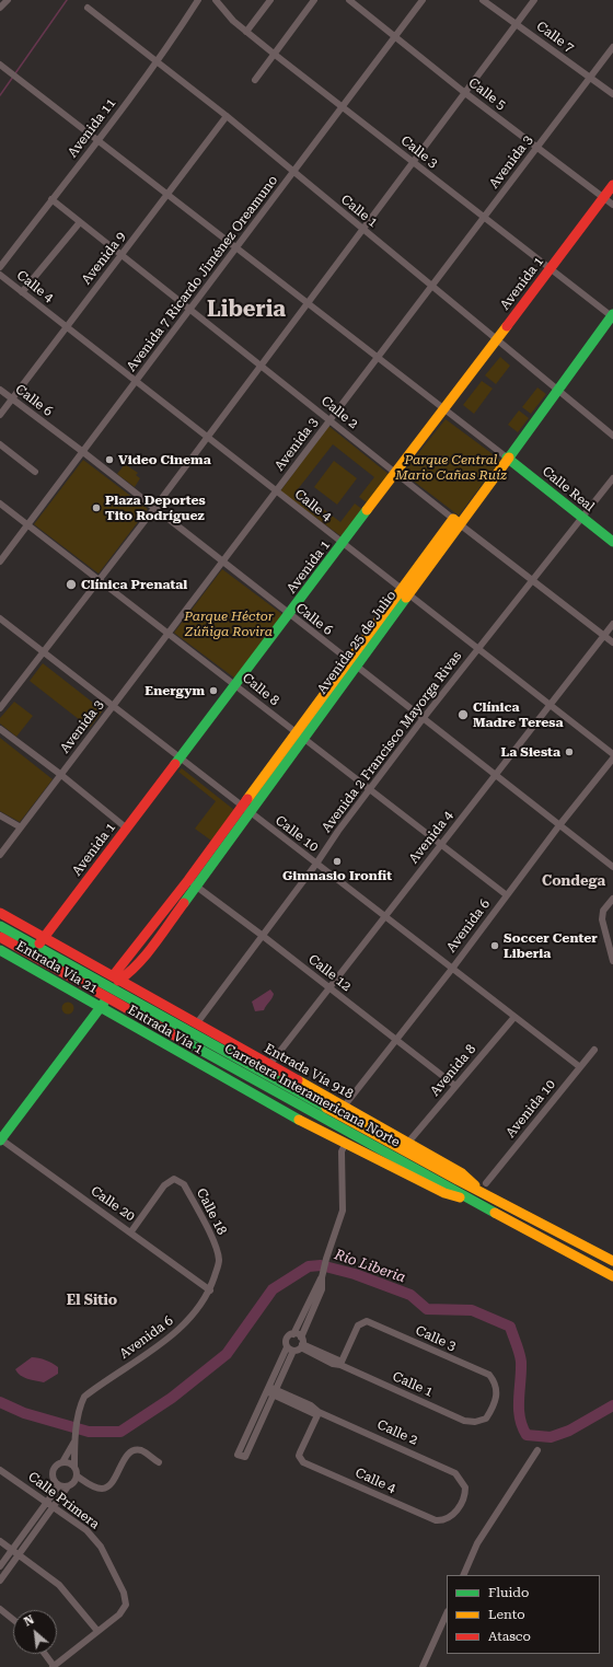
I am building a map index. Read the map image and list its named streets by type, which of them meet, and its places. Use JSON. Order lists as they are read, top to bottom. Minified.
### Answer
{"streets":{"main road":["Avenida 1","Calle Real","Avenida 25 de Julio","Entrada Vía 21","Entrada Vía 1","Entrada Vía 918","Carretera Interamericana Norte"],"street":["Calle 7","Calle 5","Avenida 11","Calle 3","Avenida 3","Calle 1","Avenida 9","Avenida 7 Ricardo Jiménez Oreamuno","Calle 4","Calle 6","Calle 2","Calle 8","Avenida 2 Francisco Mayorga Rivas","Calle 10","Avenida 4","Avenida 6","Calle 12","Avenida 8","Avenida 10","Calle 20","Calle 18","Calle Primera"]},"crossings":[["Calle 7","Avenida 3"],["Calle 5","Avenida 3"],["Calle 5","Avenida 7 Ricardo Jiménez Oreamuno"],["Calle 5","Avenida 1"],["Avenida 11","Calle 1"],["Avenida 11","Calle 2"],["Calle 3","Avenida 3"],["Calle 3","Calle 1"],["Calle 3","Avenida 7 Ricardo Jiménez Oreamuno"],["Calle 3","Avenida 1"],["Calle 3","Avenida 25 de Julio"],["Avenida 3","Calle 1"],["Avenida 3","Calle 4"],["Avenida 3","Calle 6"],["Avenida 3","Calle 2"],["Avenida 3","Calle 8"],["Avenida 3","Calle 10"],["Calle 1","Avenida 9"],["Calle 1","Avenida 7 Ricardo Jiménez Oreamuno"],["Calle 1","Avenida 1"],["Calle 1","Avenida 25 de Julio"],["Avenida 9","Calle 4"],["Avenida 9","Calle 6"],["Avenida 9","Calle 2"],["Avenida 7 Ricardo Jiménez Oreamuno","Calle 4"],["Avenida 7 Ricardo Jiménez Oreamuno","Calle 6"],["Avenida 7 Ricardo Jiménez Oreamuno","Calle 2"],["Avenida 7 Ricardo Jiménez Oreamuno","Calle 8"],["Avenida 1","Calle 4"],["Avenida 1","Calle 6"],["Avenida 1","Calle 2"],["Avenida 1","Calle 8"],["Avenida 1","Calle 10"],["Avenida 1","Entrada Vía 21"],["Calle 4","Calle 2"],["Calle 4","Avenida 25 de Julio"],["Calle 4","Avenida 2 Francisco Mayorga Rivas"],["Calle 4","Avenida 4"],["Calle 6","Avenida 25 de Julio"],["Calle 6","Avenida 2 Francisco Mayorga Rivas"],["Calle 6","Avenida 4"],["Calle 6","Avenida 6"],["Calle 2","Avenida 25 de Julio"],["Calle 2","Avenida 2 Francisco Mayorga Rivas"],["Calle 2","Avenida 4"],["Calle Real","Avenida 25 de Julio"],["Calle Real","Avenida 2 Francisco Mayorga Rivas"],["Avenida 25 de Julio","Calle 8"],["Avenida 25 de Julio","Calle 10"],["Avenida 25 de Julio","Entrada Vía 21"],["Avenida 25 de Julio","Calle 12"],["Avenida 25 de Julio","Entrada Vía 1"],["Avenida 25 de Julio","Entrada Vía 918"],["Avenida 25 de Julio","Calle 20"],["Calle 8","Avenida 2 Francisco Mayorga Rivas"],["Calle 8","Avenida 4"],["Calle 8","Avenida 6"],["Avenida 2 Francisco Mayorga Rivas","Calle 10"],["Avenida 2 Francisco Mayorga Rivas","Calle 12"],["Avenida 2 Francisco Mayorga Rivas","Entrada Vía 918"],["Calle 10","Avenida 4"],["Calle 10","Avenida 6"],["Calle 10","Avenida 8"],["Calle 10","Avenida 10"],["Avenida 4","Calle 12"],["Avenida 4","Entrada Vía 918"],["Avenida 6","Calle 12"],["Avenida 6","Entrada Vía 918"],["Avenida 6","Calle 20"],["Avenida 6","Calle 18"],["Entrada Vía 21","Entrada Vía 1"],["Calle 12","Avenida 8"],["Entrada Vía 1","Carretera Interamericana Norte"],["Entrada Vía 918","Carretera Interamericana Norte"],["Entrada Vía 918","Avenida 10"],["Carretera Interamericana Norte","Avenida 10"],["Calle 20","Calle 18"]],"districts":["Liberia","Condega","El Sitio"],"water":["Río Liberia"],"parks":["Parque Central Mario Cañas Ruíz","Parque Héctor Zúñiga Rovira"],"places":["Video Cinema","Plaza Deportes Tito Rodríguez","Clínica Prenatal","Energym","Clínica Madre Teresa","La Siesta","Gimnasio Ironfit","Soccer Center Liberia"],"legend":["Fluido","Lento","Atasco"],"north":"top left"}
